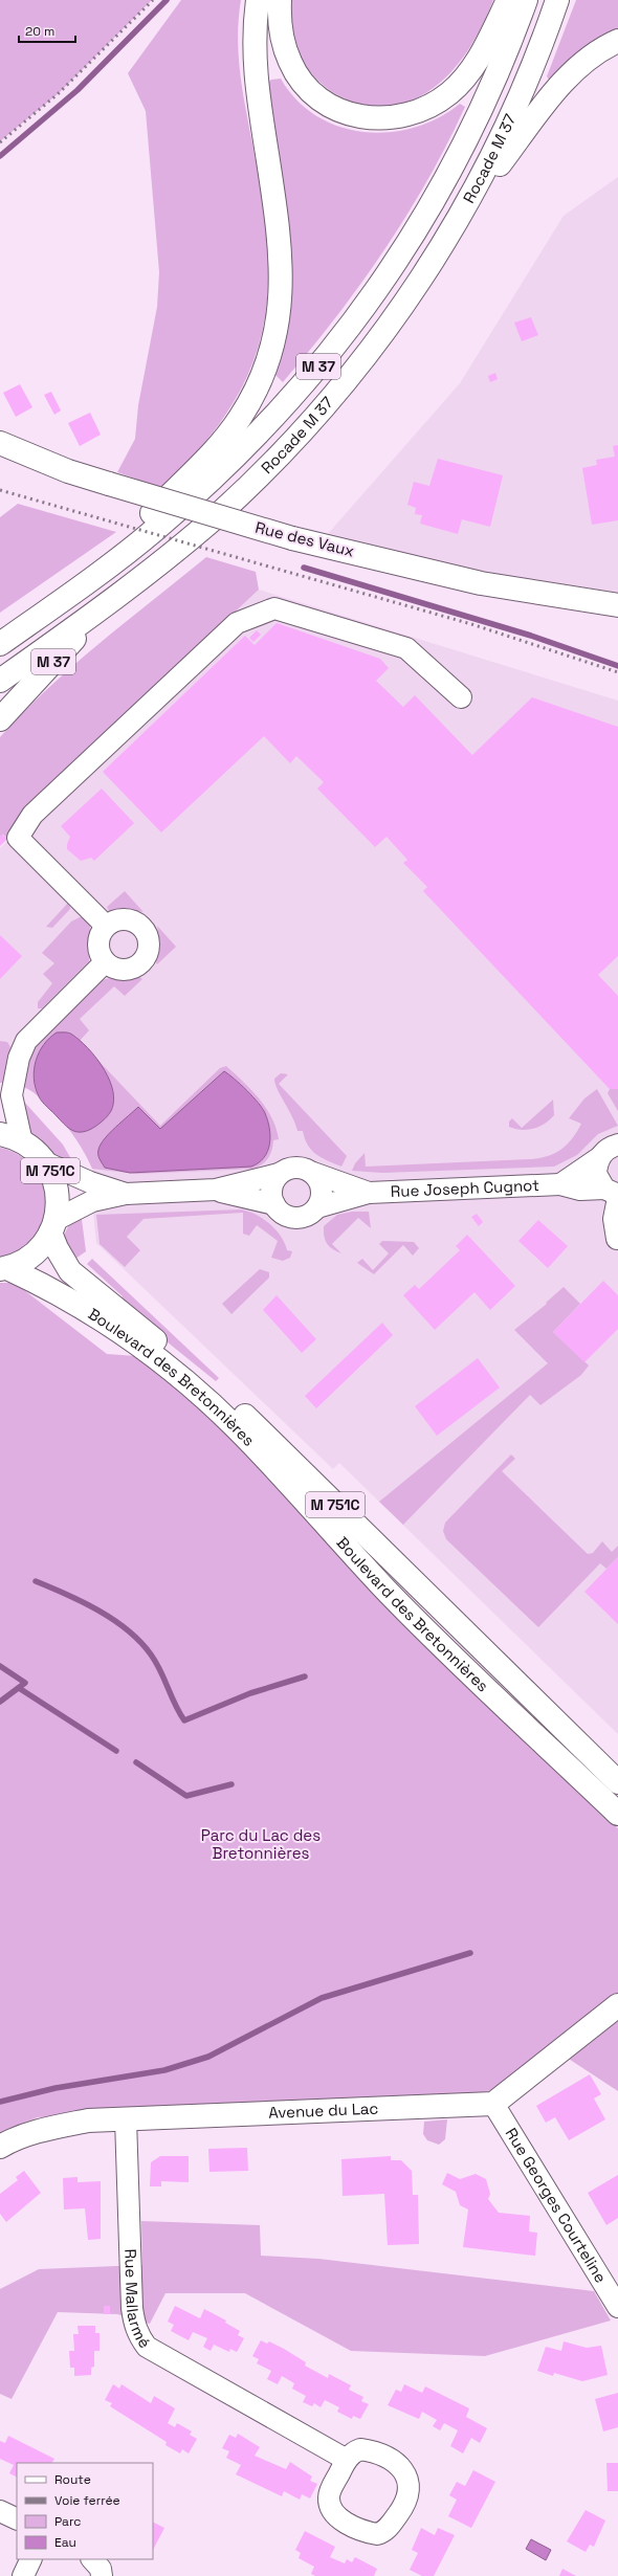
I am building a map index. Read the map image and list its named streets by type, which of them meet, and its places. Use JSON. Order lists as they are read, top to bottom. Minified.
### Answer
{"streets":{"main road":["Rocade M 37","M 37","Rue des Vaux","M 751C","Boulevard des Bretonnières","Avenue du Lac"],"street":["Rue Joseph Cugnot","Rue Georges Courteline","Rue Mallarmé"]},"crossings":[["Rocade M 37","M 37"],["M 751C","Boulevard des Bretonnières"],["Avenue du Lac","Rue Georges Courteline"],["Avenue du Lac","Rue Mallarmé"]],"parks":["Parc du Lac des Bretonnières"],"legend":["Route","Voie ferrée","Parc","Eau"],"scale_bar":"20 m"}
